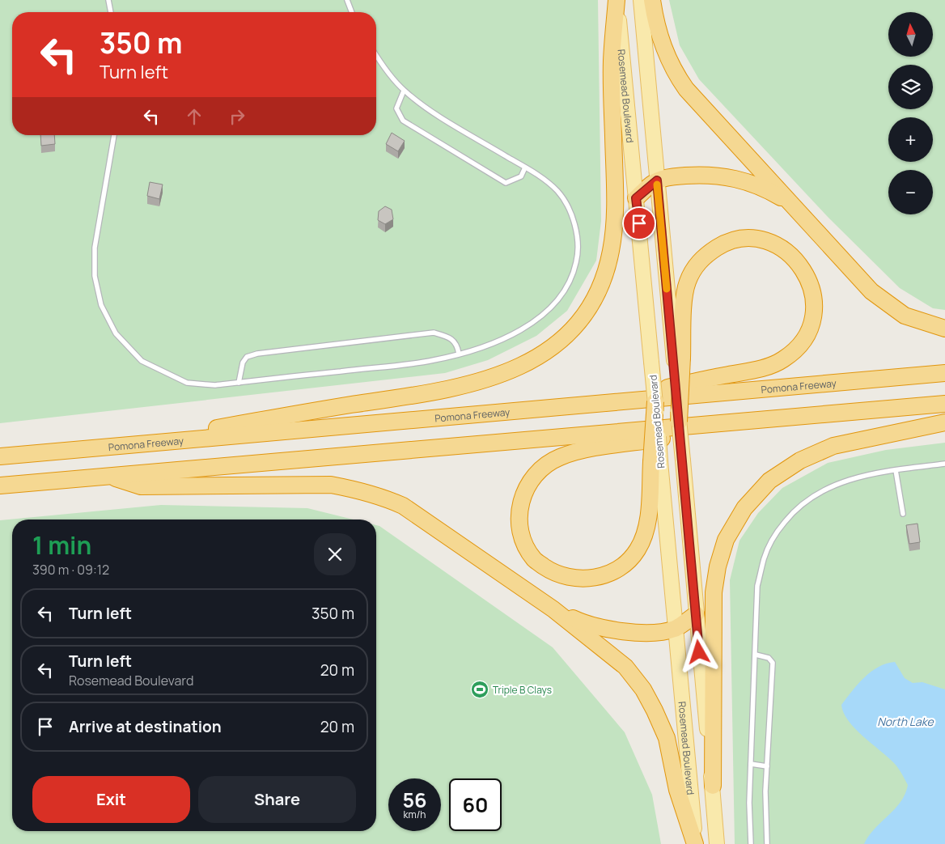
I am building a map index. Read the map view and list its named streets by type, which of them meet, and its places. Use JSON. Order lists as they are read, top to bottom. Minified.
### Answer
{"streets":{"highway":["Pomona Freeway"],"main road":["Rosemead Boulevard"]},"water":["North Lake"],"places":{"sports":["Triple B Clays"]},"north":"top","page":{"map_buttons":["+","−"],"turn":["350 m","Turn left"],"heading":["1 min","390 m · 09:12"],"list":[{"name":"Turn left","value":"350 m"},{"name":"Turn left","note":"Rosemead Boulevard","value":"20 m"},{"name":"Arrive at destination","value":"20 m"}],"buttons":["Exit","Share"],"speed":"56 km/h","limit":"60"}}
